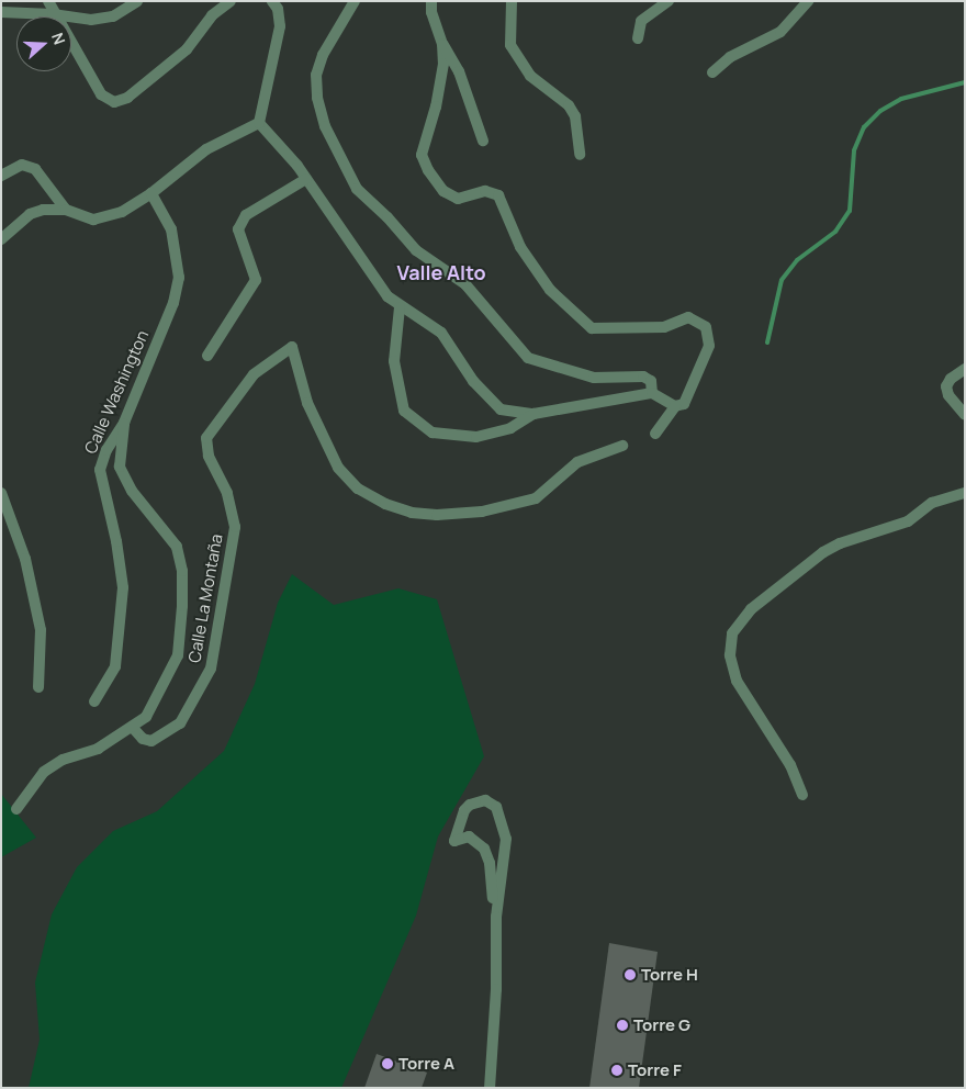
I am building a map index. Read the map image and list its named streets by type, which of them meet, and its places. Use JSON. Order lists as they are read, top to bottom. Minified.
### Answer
{"streets":{"street":["Calle Washington","Calle La Montaña"]},"crossings":[["Calle Washington","Calle La Montaña"]],"districts":["Valle Alto"],"places":["Torre H","Torre G","Torre A","Torre F"],"north":"right"}
